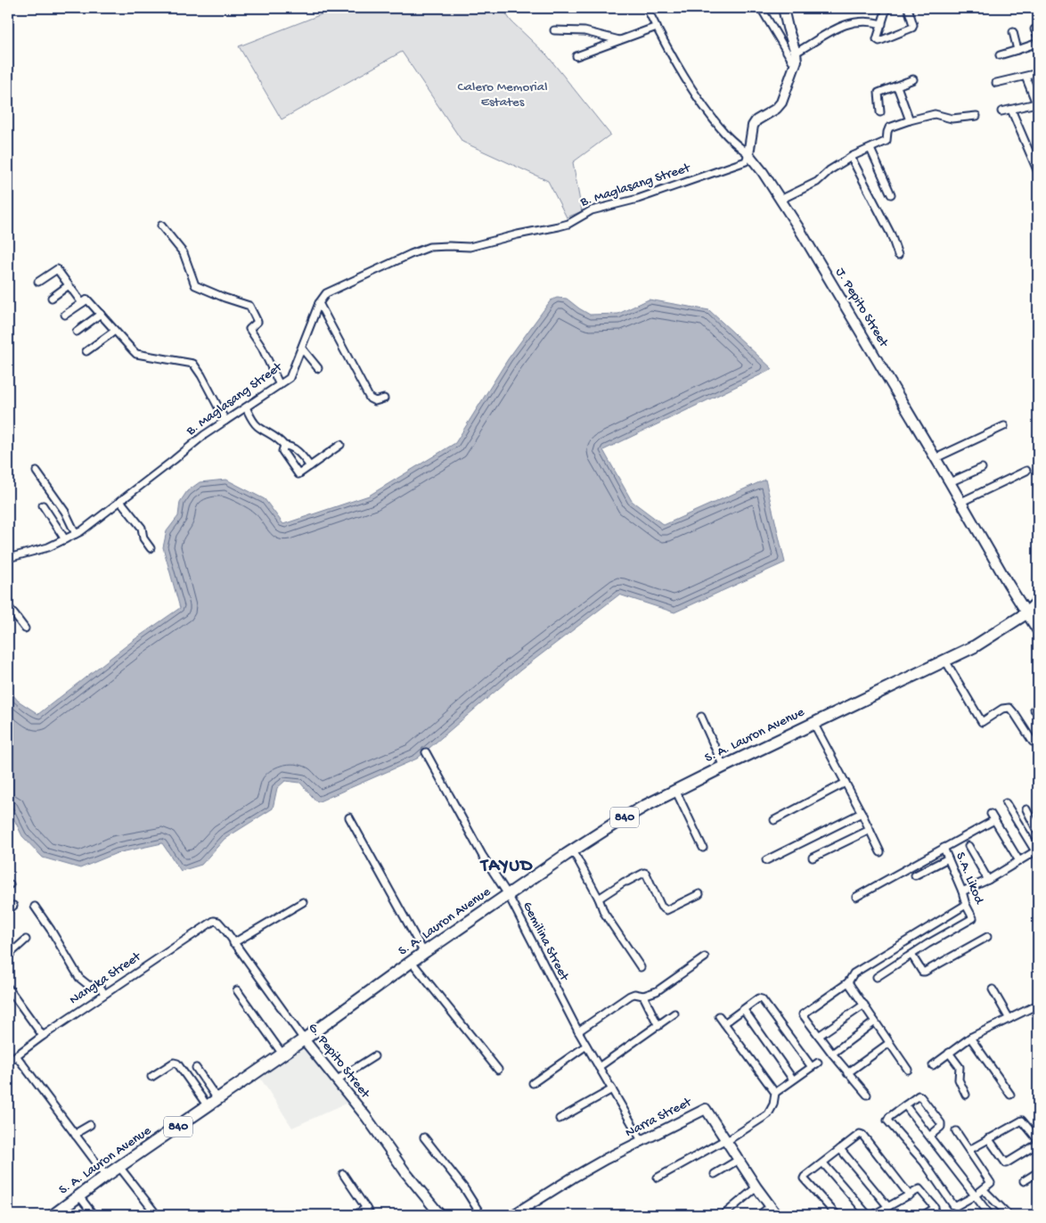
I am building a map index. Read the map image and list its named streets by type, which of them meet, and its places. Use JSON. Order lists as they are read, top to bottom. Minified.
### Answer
{"streets":{"highway":["S. A. Lauron Avenue","840"],"street":["B. Maglasang Street","J. Pepito Street","S.A. Likod","Gemilina Street","Nangka Street","G. Pepito Street","Narra Street"]},"crossings":[["B. Maglasang Street","J. Pepito Street"],["J. Pepito Street","S. A. Lauron Avenue"],["S. A. Lauron Avenue","Gemilina Street"],["S. A. Lauron Avenue","G. Pepito Street"],["Gemilina Street","Narra Street"],["Nangka Street","G. Pepito Street"]],"districts":["TAYUD"],"parks":["Calero Memorial Estates"]}
